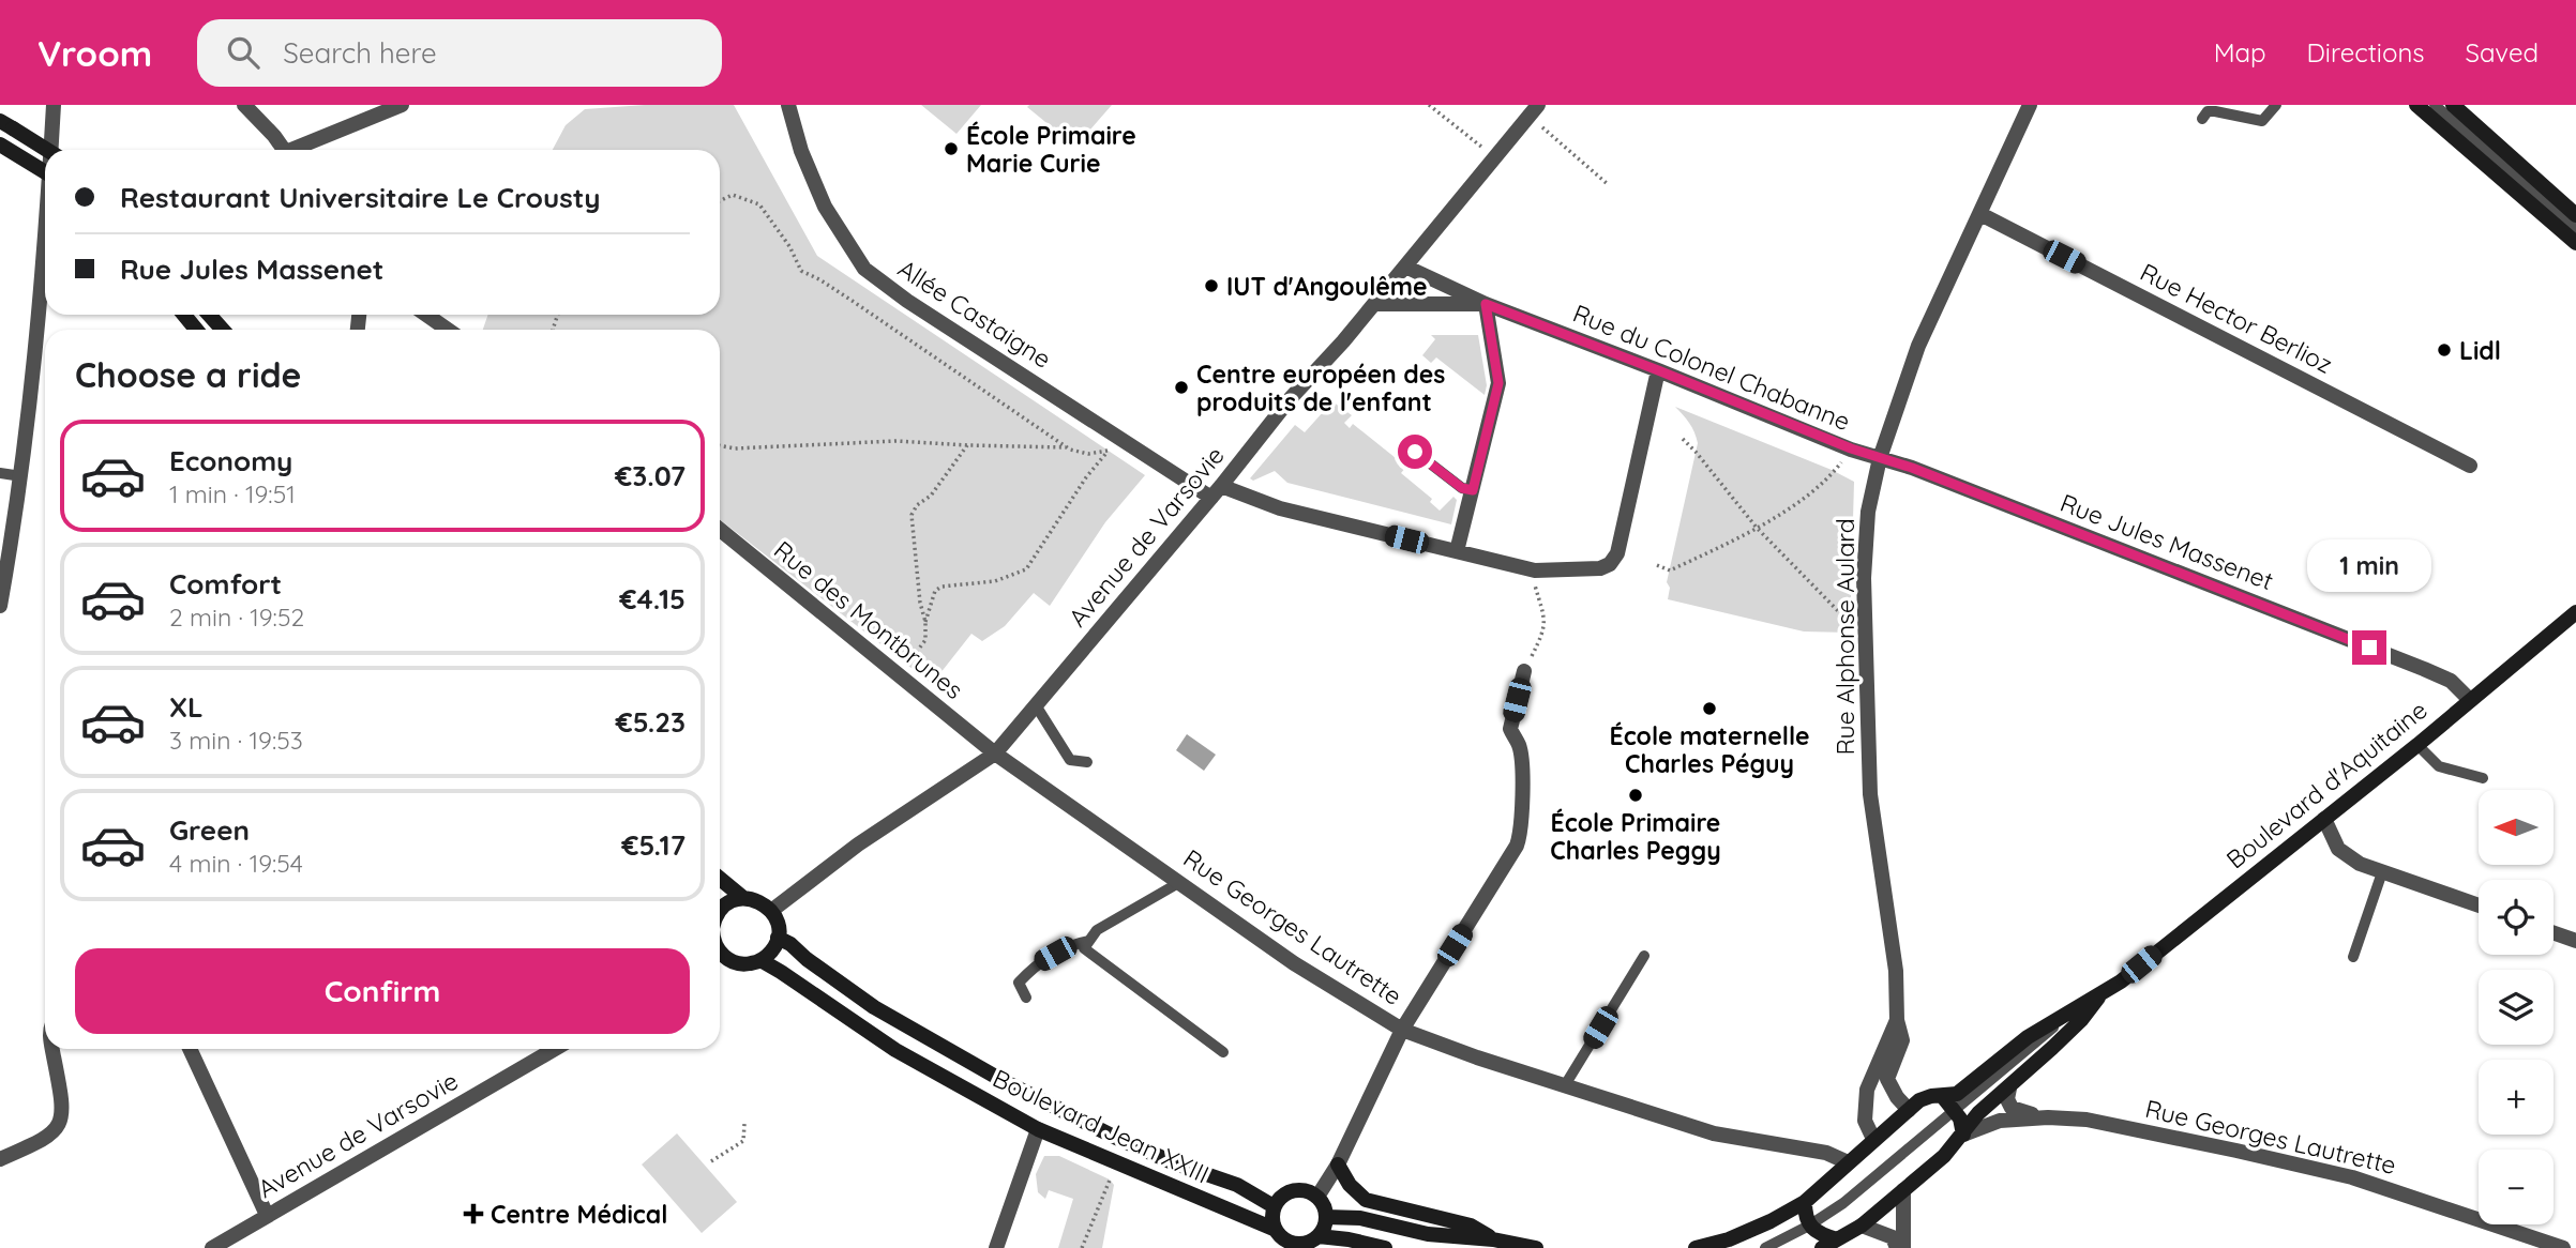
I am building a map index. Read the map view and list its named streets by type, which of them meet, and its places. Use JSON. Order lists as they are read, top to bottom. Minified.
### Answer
{"streets":{"main road":["Boulevard d'Aquitaine","Boulevard Jean XXIII"],"street":["Allée Castaigne","Rue Hector Berlioz","Rue du Colonel Chabanne","Avenue de Varsovie","Rue Jules Massenet","Rue des Montbrunes","Rue Alphonse Aulard","Rue Georges Lautrette"]},"crossings":[["Allée Castaigne","Rue du Colonel Chabanne"],["Allée Castaigne","Avenue de Varsovie"],["Rue Hector Berlioz","Rue Alphonse Aulard"],["Rue du Colonel Chabanne","Avenue de Varsovie"],["Rue du Colonel Chabanne","Rue Jules Massenet"],["Rue du Colonel Chabanne","Rue Alphonse Aulard"],["Avenue de Varsovie","Rue des Montbrunes"],["Avenue de Varsovie","Rue Georges Lautrette"],["Rue Jules Massenet","Rue Alphonse Aulard"],["Rue Jules Massenet","Boulevard d'Aquitaine"],["Rue des Montbrunes","Rue Georges Lautrette"],["Rue Alphonse Aulard","Boulevard d'Aquitaine"],["Boulevard d'Aquitaine","Rue Georges Lautrette"]],"places":{"other":["École Primaire Marie Curie","IUT d'Angoulême","Lidl","Centre européen des produits de l'enfant","École maternelle Charles Péguy","École Primaire Charles Peggy"],"health":["Centre Médical"]},"north":"left","page":{"header":"Vroom","search":"Search here","nav":["Map","Directions","Saved"],"banner":["Restaurant Universitaire Le Crousty","Rue Jules Massenet"],"heading":"Choose a ride","list":[{"name":"Economy","note":"1 min · 19:51","value":"€3.07"},{"name":"Comfort","note":"2 min · 19:52","value":"€4.15"},{"name":"XL","note":"3 min · 19:53","value":"€5.23"},{"name":"Green","note":"4 min · 19:54","value":"€5.17"}],"bubble":"1 min","map_buttons":["+","−"],"buttons":"Confirm"}}
